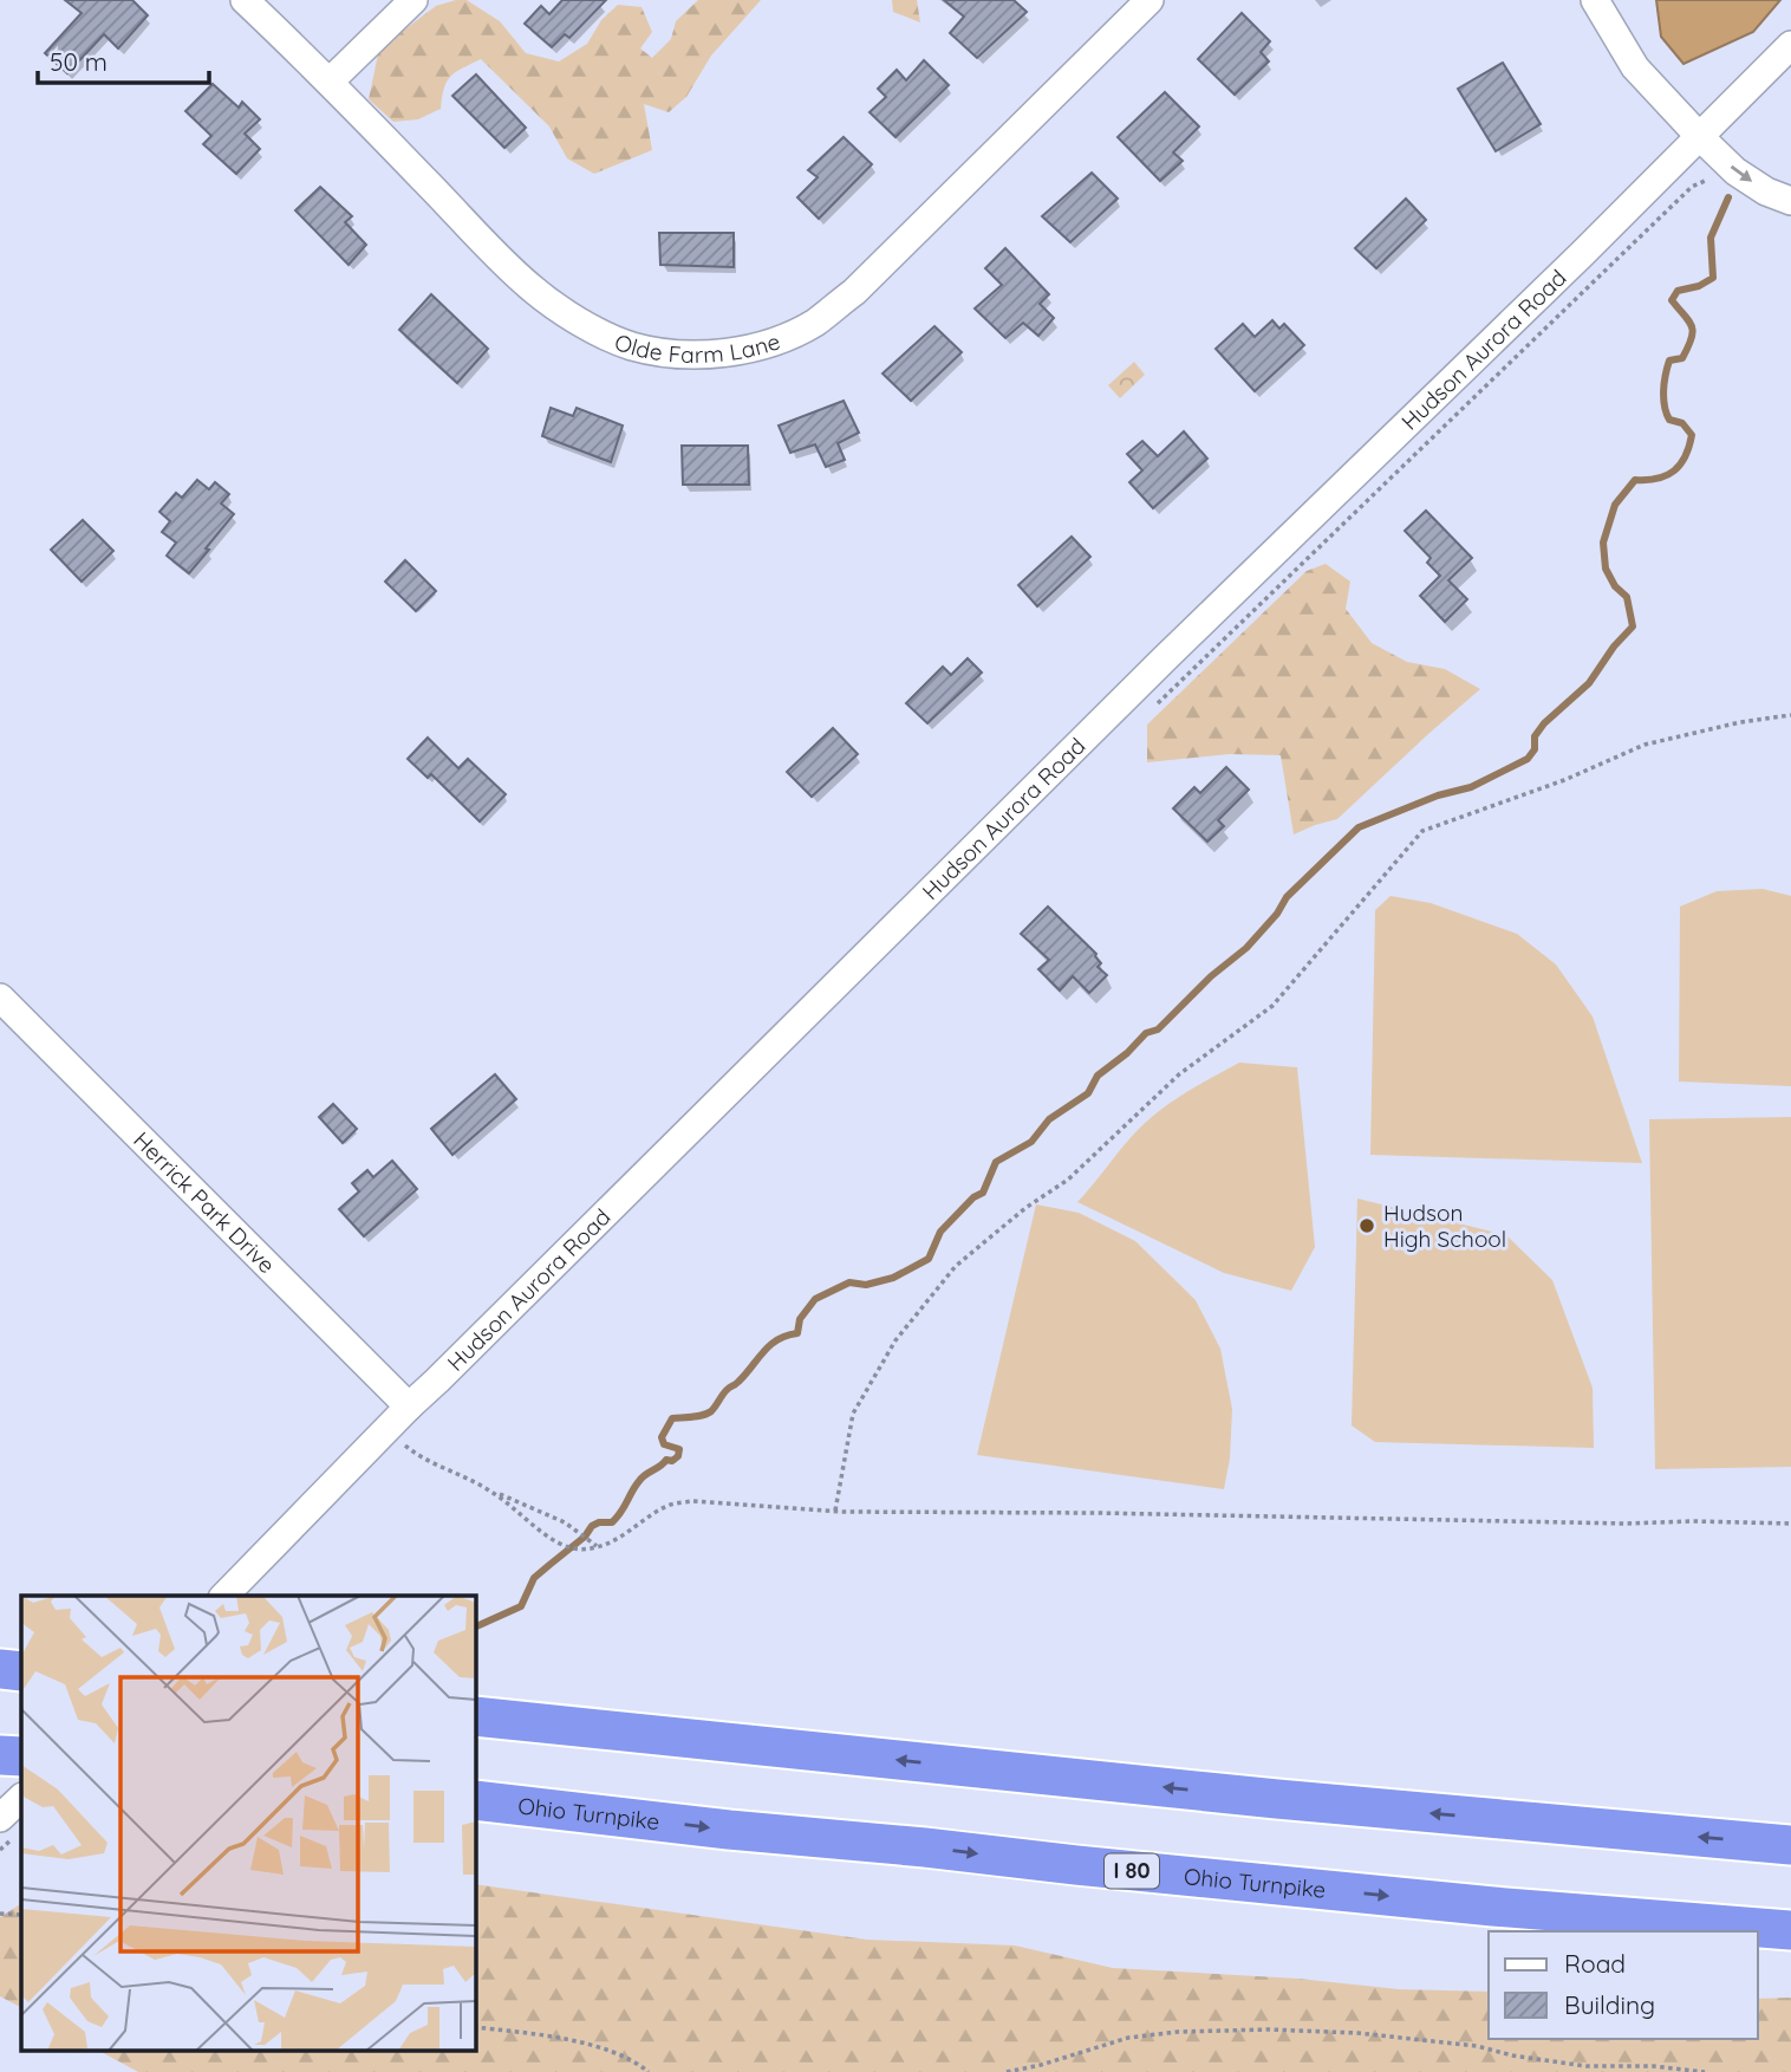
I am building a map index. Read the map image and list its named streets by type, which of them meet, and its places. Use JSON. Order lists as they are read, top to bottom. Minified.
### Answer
{"streets":{"highway":["Ohio Turnpike","I 80"],"street":["Olde Farm Lane","Hudson Aurora Road","Herrick Park Drive"]},"crossings":[["Hudson Aurora Road","Herrick Park Drive"]],"places":["Hudson High School"],"legend":["Road","Building"],"scale_bar":"50 m"}
